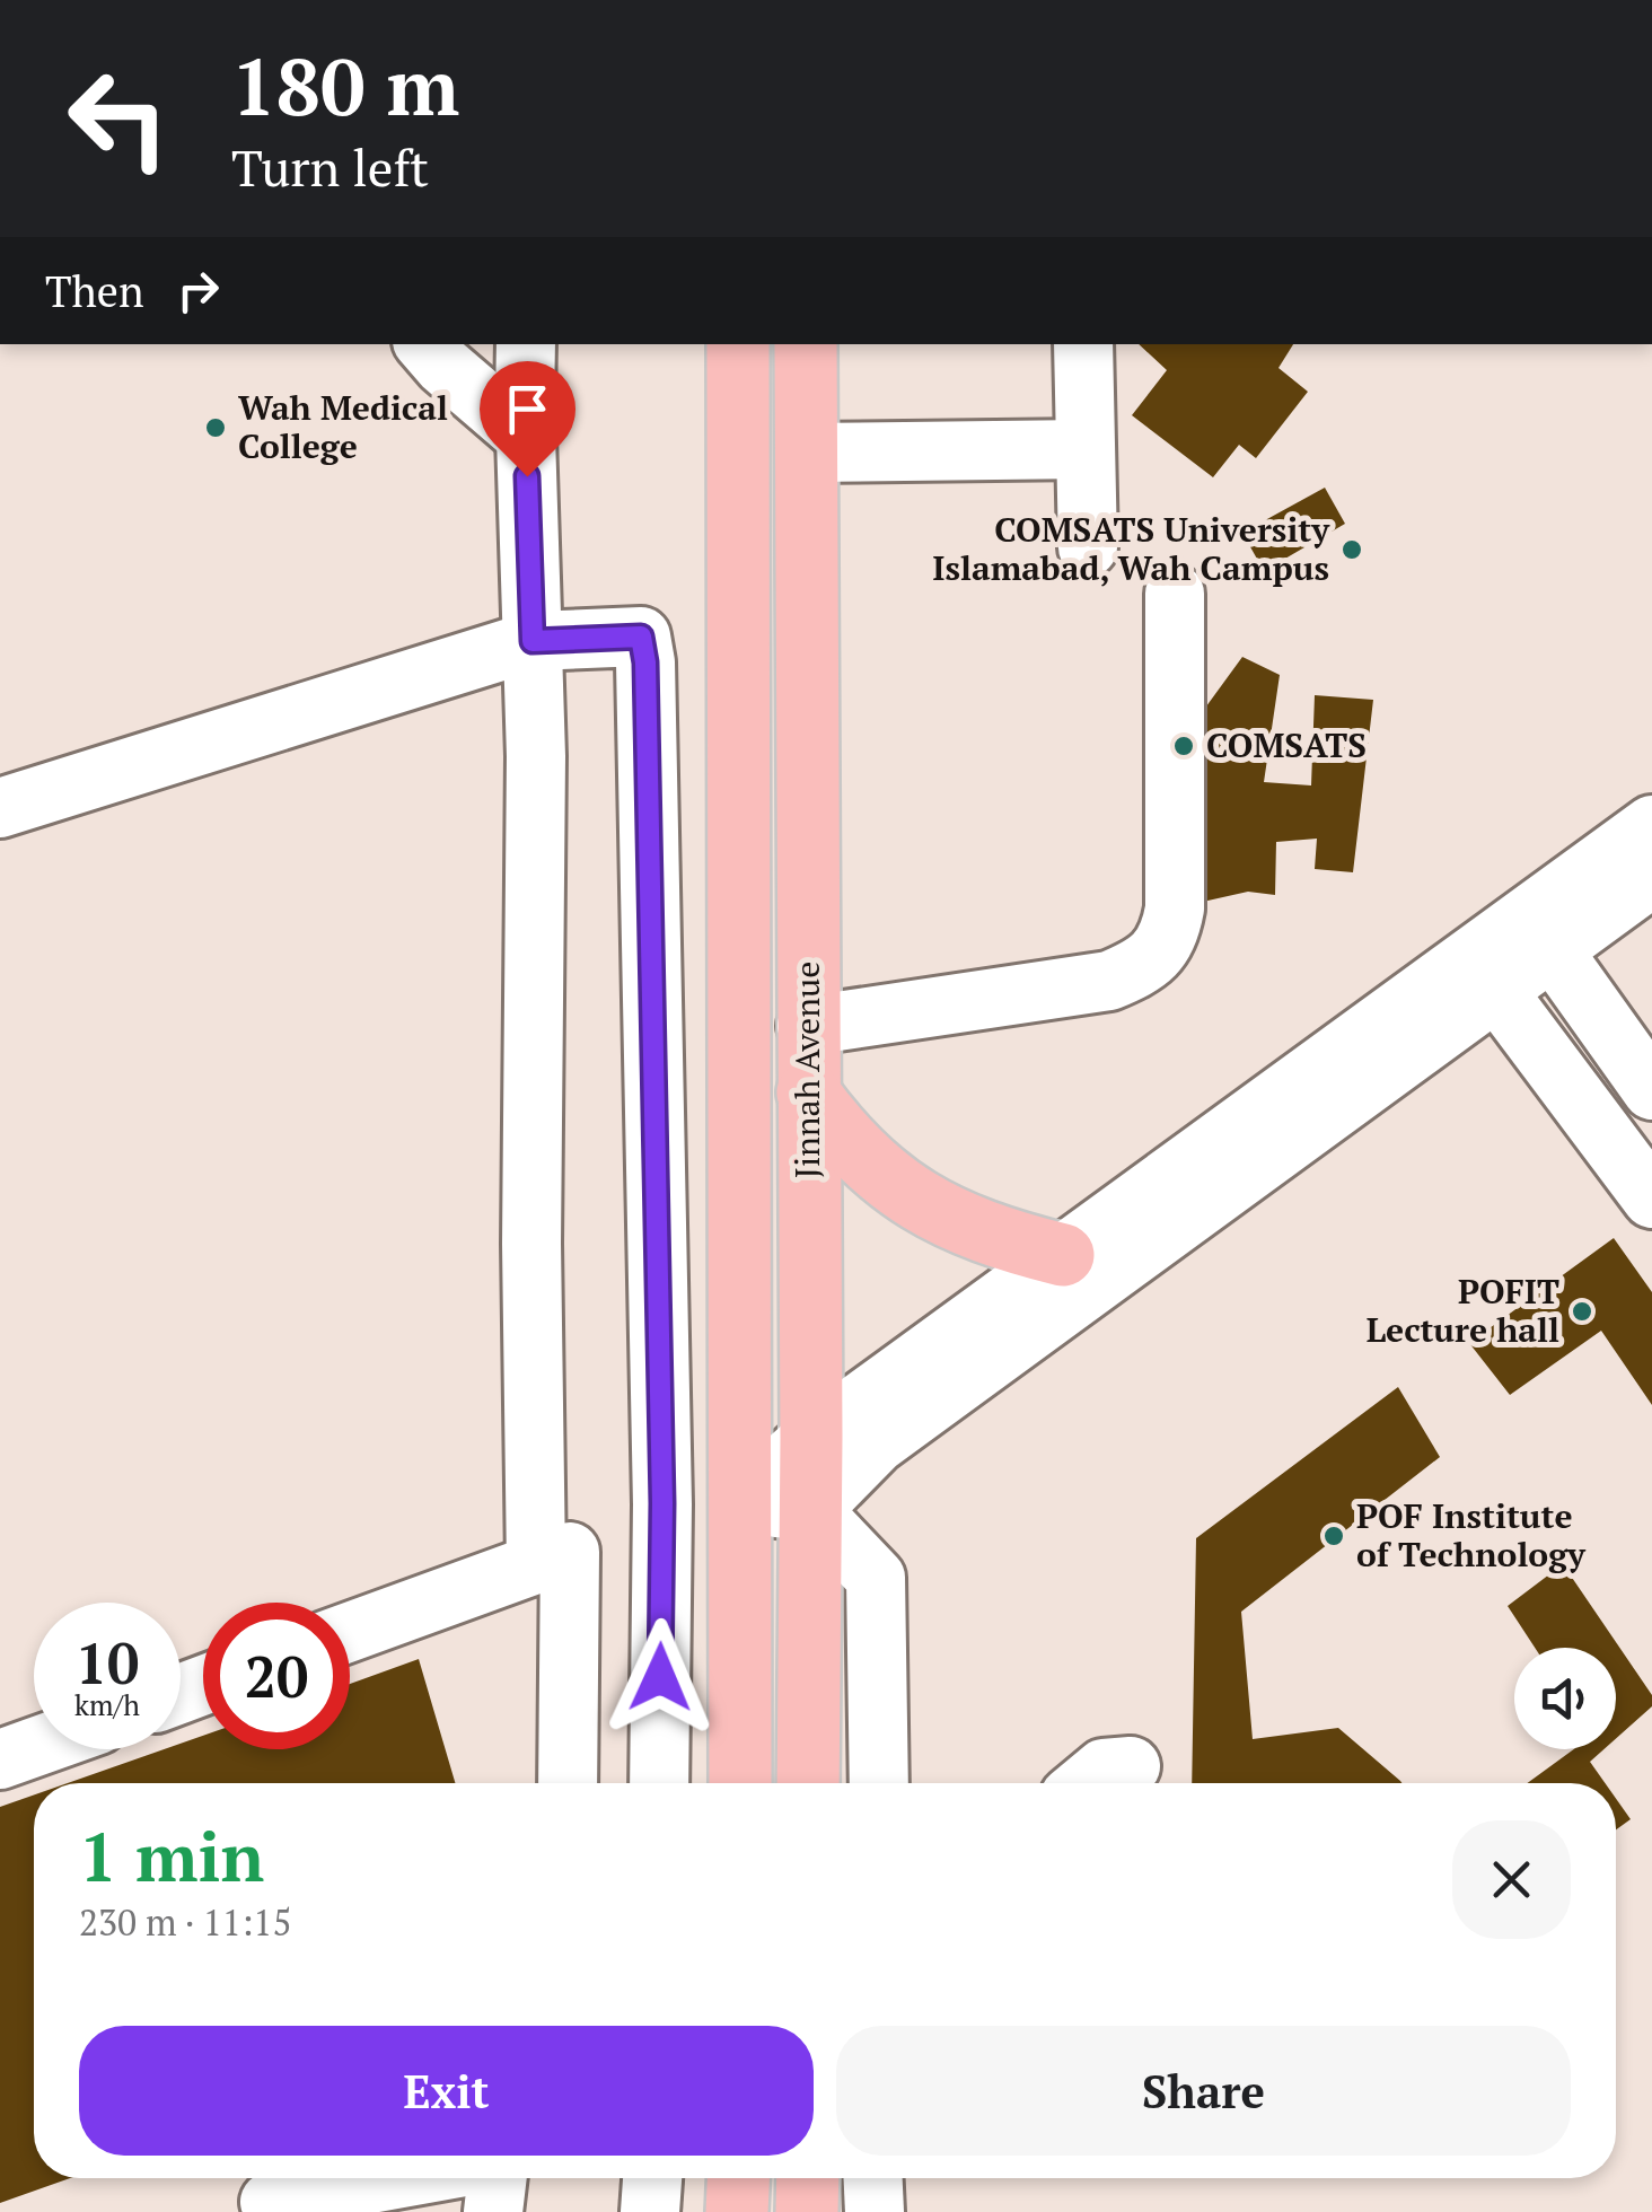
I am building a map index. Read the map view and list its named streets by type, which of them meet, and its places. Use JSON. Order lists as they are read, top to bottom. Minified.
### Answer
{"streets":{"main road":["Jinnah Avenue"]},"places":["Wah Medical College","COMSATS University Islamabad, Wah Campus","COMSATS","POFIT Lecture hall","POF Institute of Technology"],"page":{"turn":["180 m","Turn left"],"then":"Then","speed":"10 km/h","limit":"20","heading":["1 min","230 m · 11:15"],"buttons":["Exit","Share"]}}
